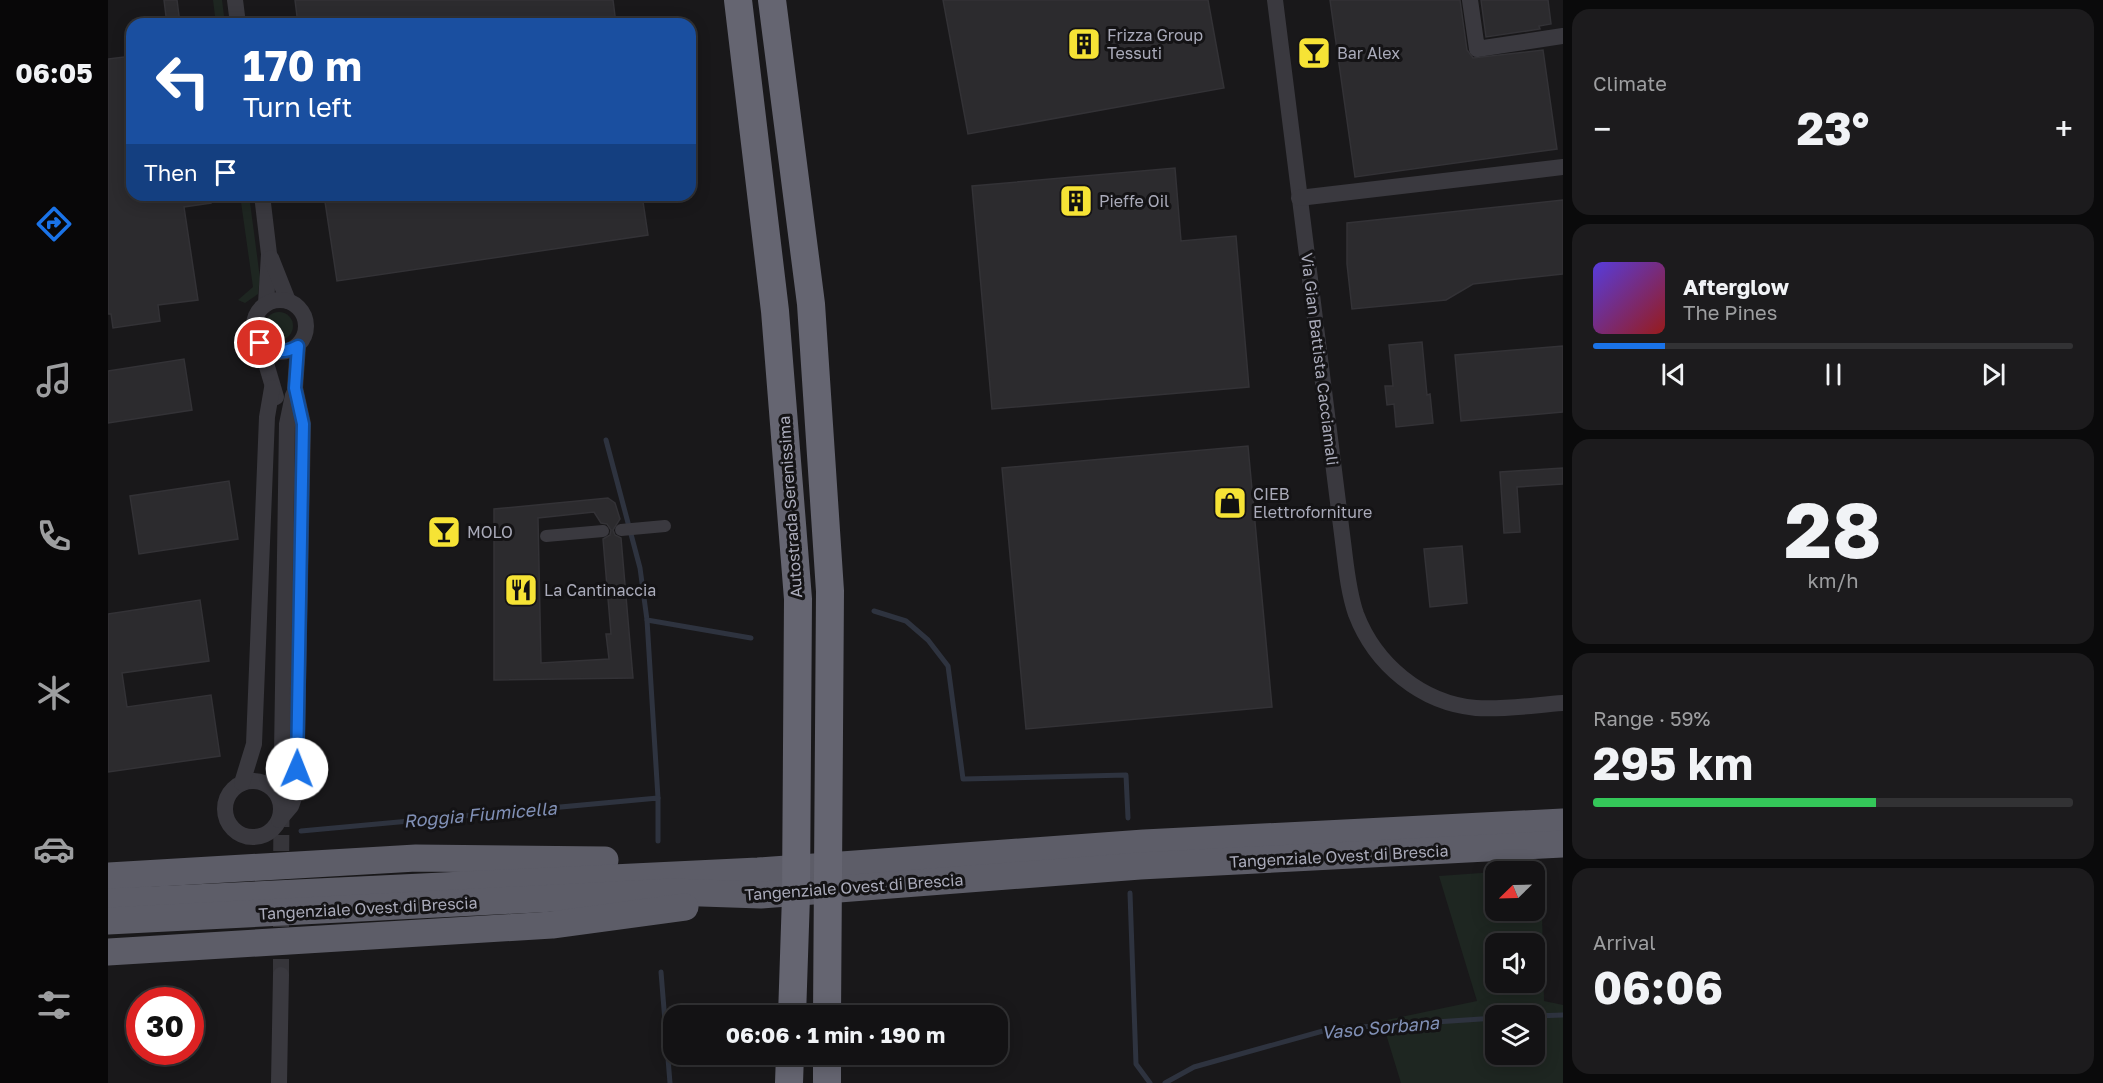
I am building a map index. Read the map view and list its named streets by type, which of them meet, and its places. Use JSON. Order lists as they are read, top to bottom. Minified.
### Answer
{"streets":{"highway":["Autostrada Serenissima","Tangenziale Ovest di Brescia"],"street":["Via Gian Battista Cacciamali"]},"water":["Roggia Fiumicella","Vaso Sorbana"],"places":{"building":["Frizza Group Tessuti","Pieffe Oil"],"bar":["Bar Alex","MOLO"],"shop":["CIEB Elettroforniture"],"restaurant":["La Cantinaccia"]},"north":"bottom left","page":{"tabs":"06:05","tile":["Climate",["28","km/h"],["Range · 59%","295 km"],["Arrival","06:06"]],"turn":["170 m","Turn left"],"heat":["−","23°","+"],"then":"Then","song":["Afterglow","The Pines"],"limit":"30","trip":"06:06 · 1 min · 190 m"}}
